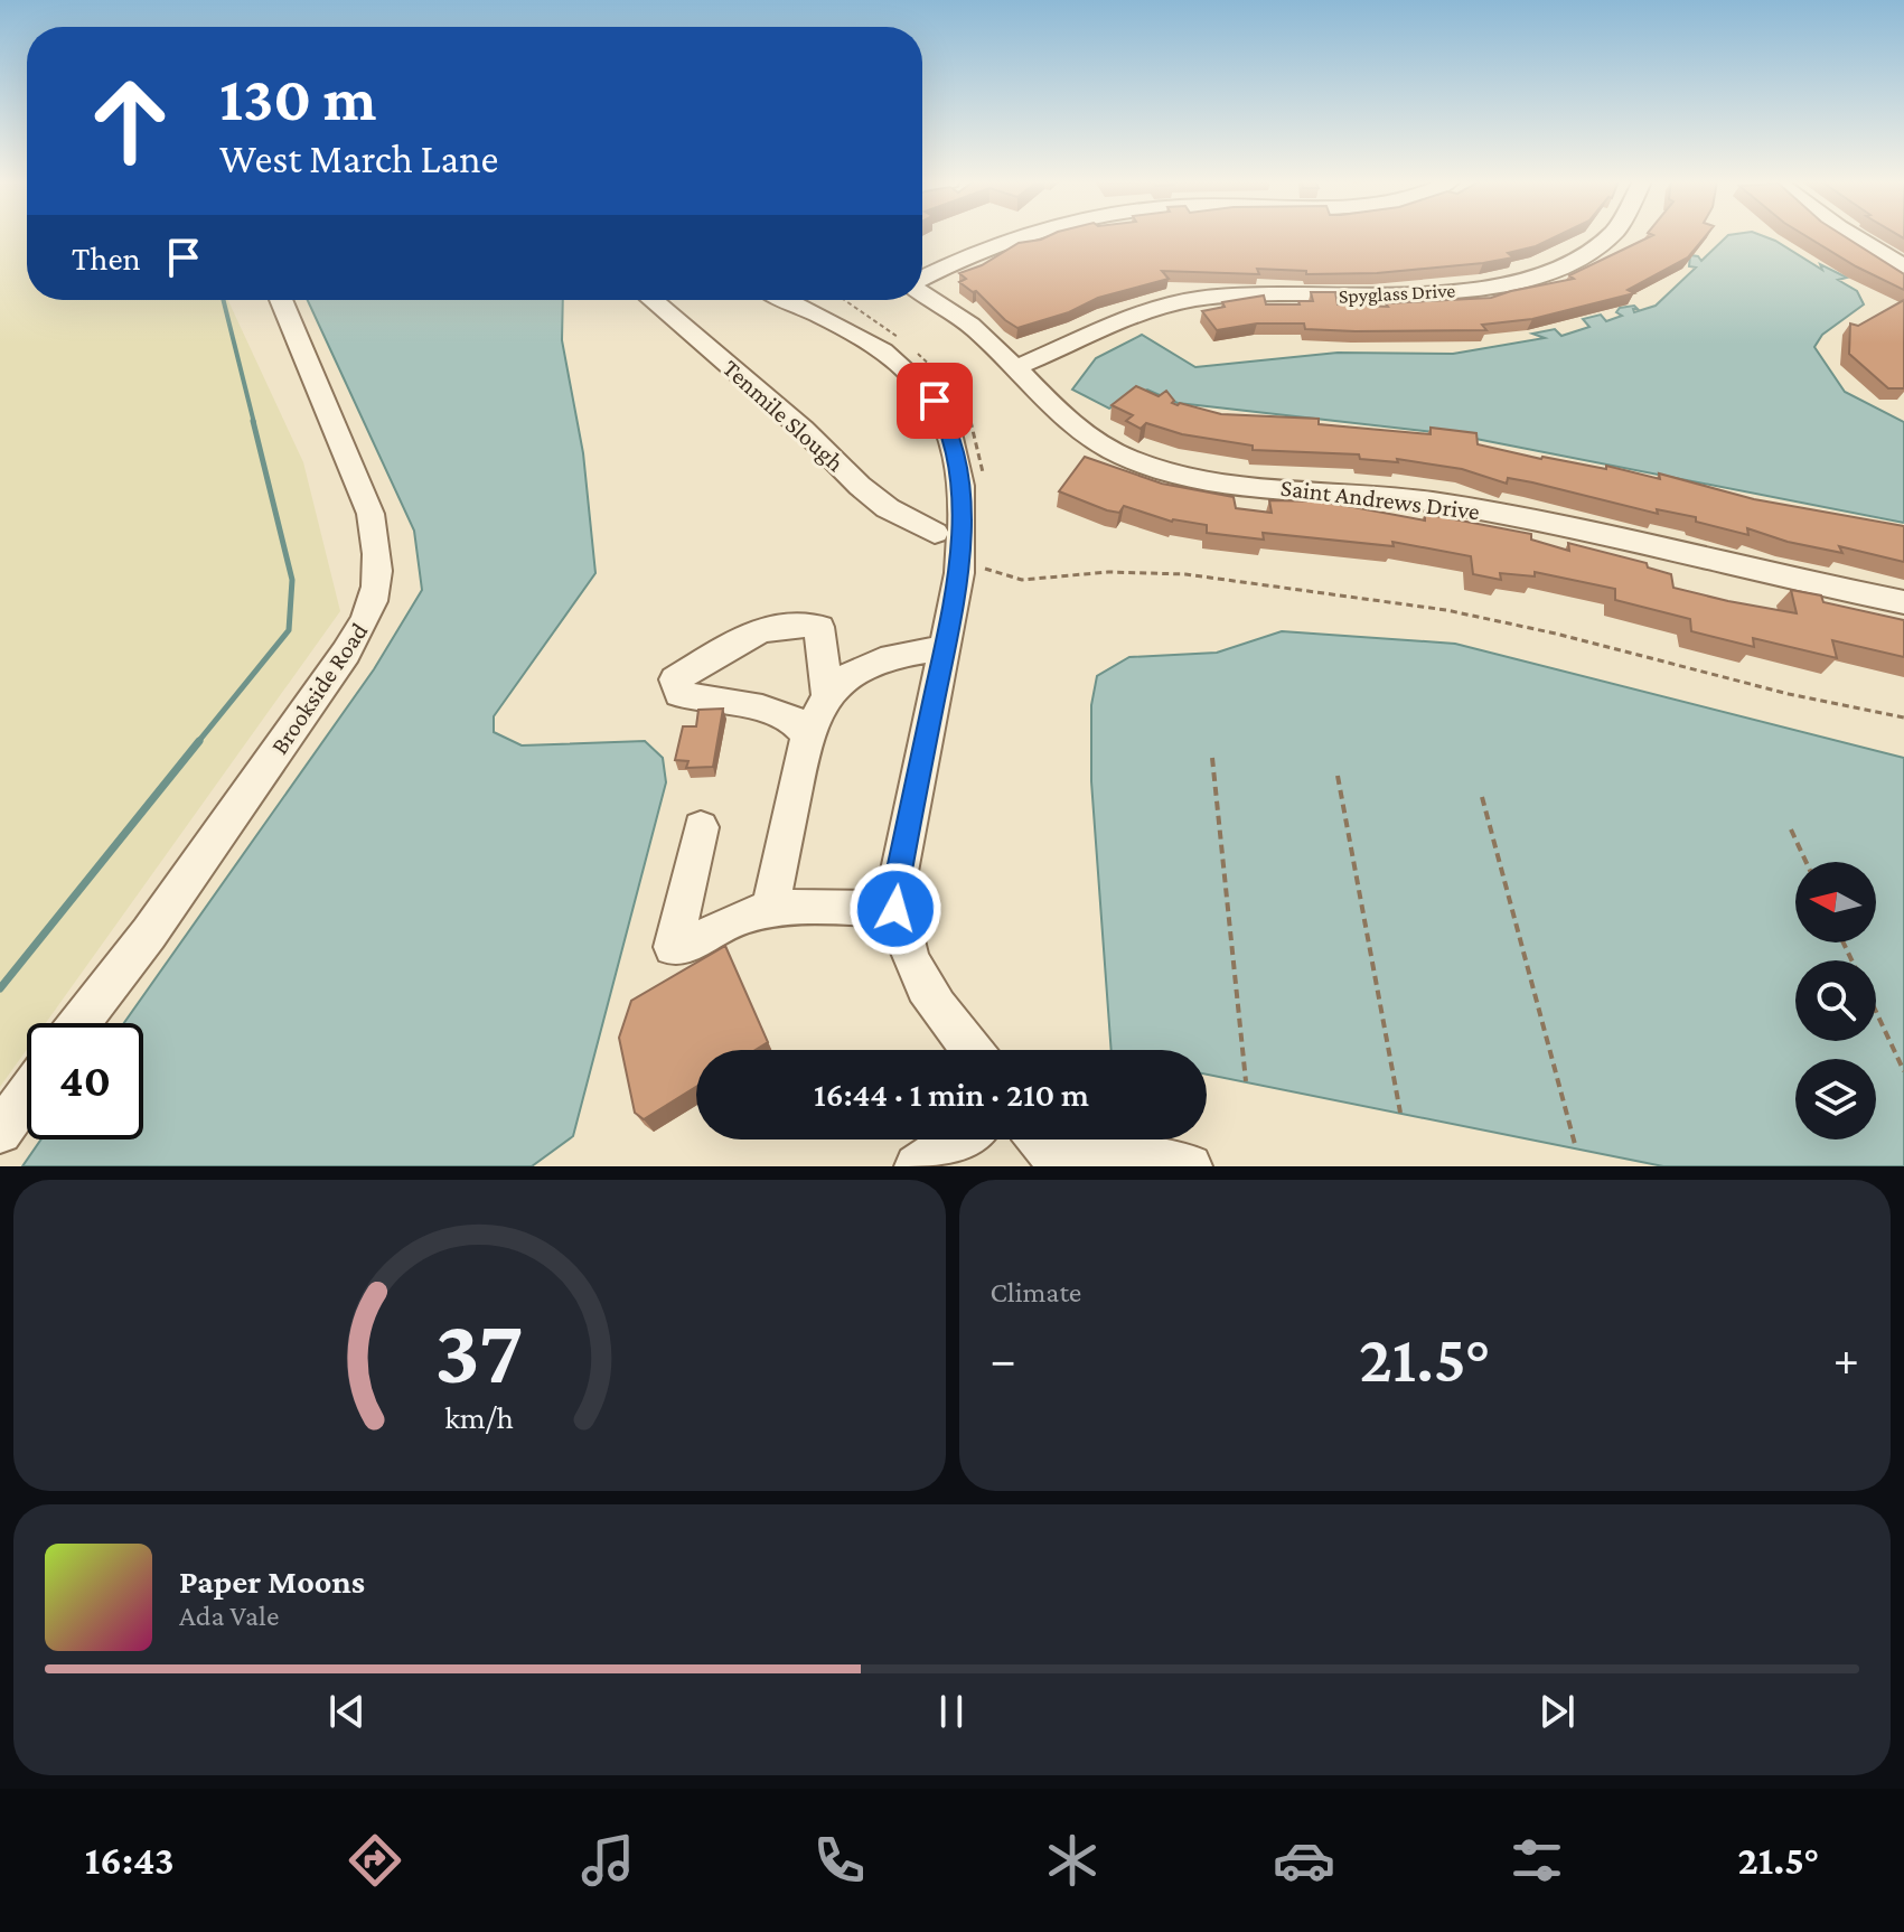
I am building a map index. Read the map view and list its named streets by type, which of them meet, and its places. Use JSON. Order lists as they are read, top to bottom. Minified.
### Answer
{"streets":{"street":["Spyglass Drive","Tenmile Slough","Saint Andrews Drive","Brookside Road"]},"crossings":[["Spyglass Drive","Saint Andrews Drive"]],"north":"left","page":{"turn":["130 m","West March Lane"],"then":"Then","limit":"40","trip":"16:44 · 1 min · 210 m","tile":"Climate","heat":["−","21.5°","+"],"song":["Paper Moons","Ada Vale"],"tabs":["16:43","21.5°"],"gauge":["37","km/h"]}}
